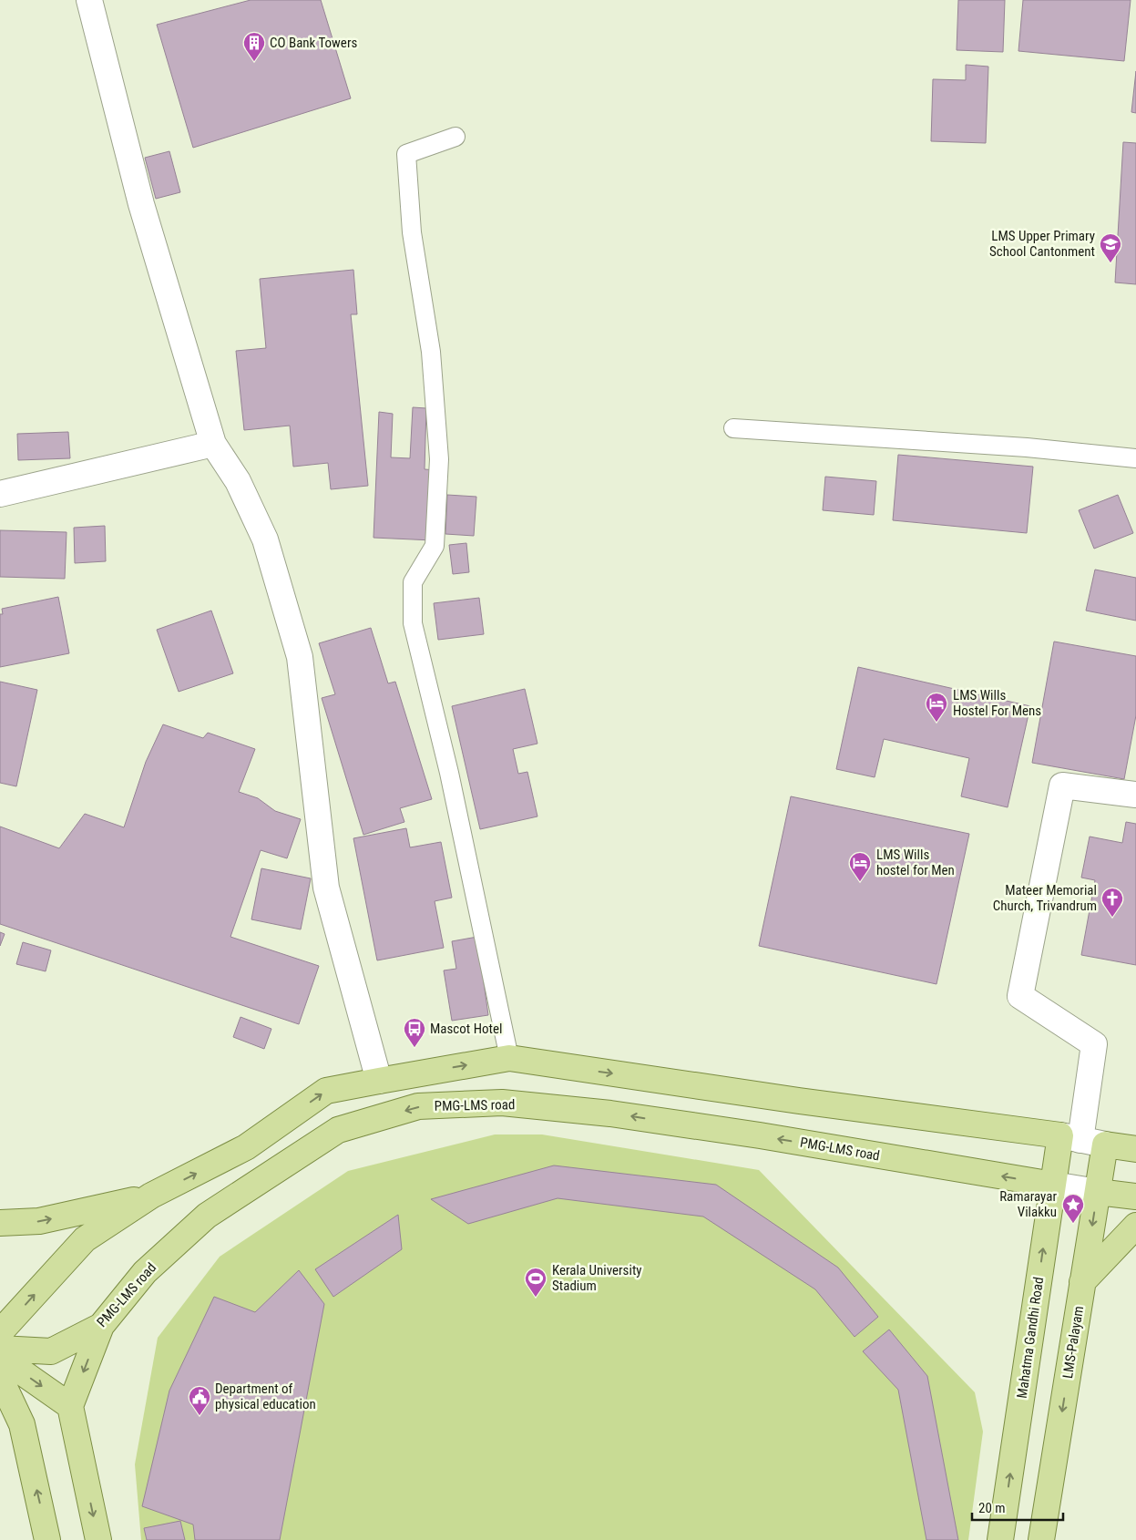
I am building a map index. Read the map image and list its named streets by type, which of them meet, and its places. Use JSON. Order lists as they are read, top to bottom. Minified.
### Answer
{"streets":{"main road":["PMG-LMS road","Mahatma Gandhi Road","LMS-Palayam"]},"crossings":[["PMG-LMS road","Mahatma Gandhi Road"]],"one_way":["Mahatma Gandhi Road","LMS-Palayam"],"places":{"building":["CO Bank Towers"],"school or university":["LMS Upper Primary School Cantonment"],"hotel":["LMS Wills Hostel For Mens","LMS Wills hostel for Men"],"church":["Mateer Memorial Church, Trivandrum"],"bus stop":["Mascot Hotel"],"place":["Ramarayar Vilakku"],"sports":["Kerala University Stadium"],"public building":["Department of physical education"]},"scale_bar":"20 m"}
